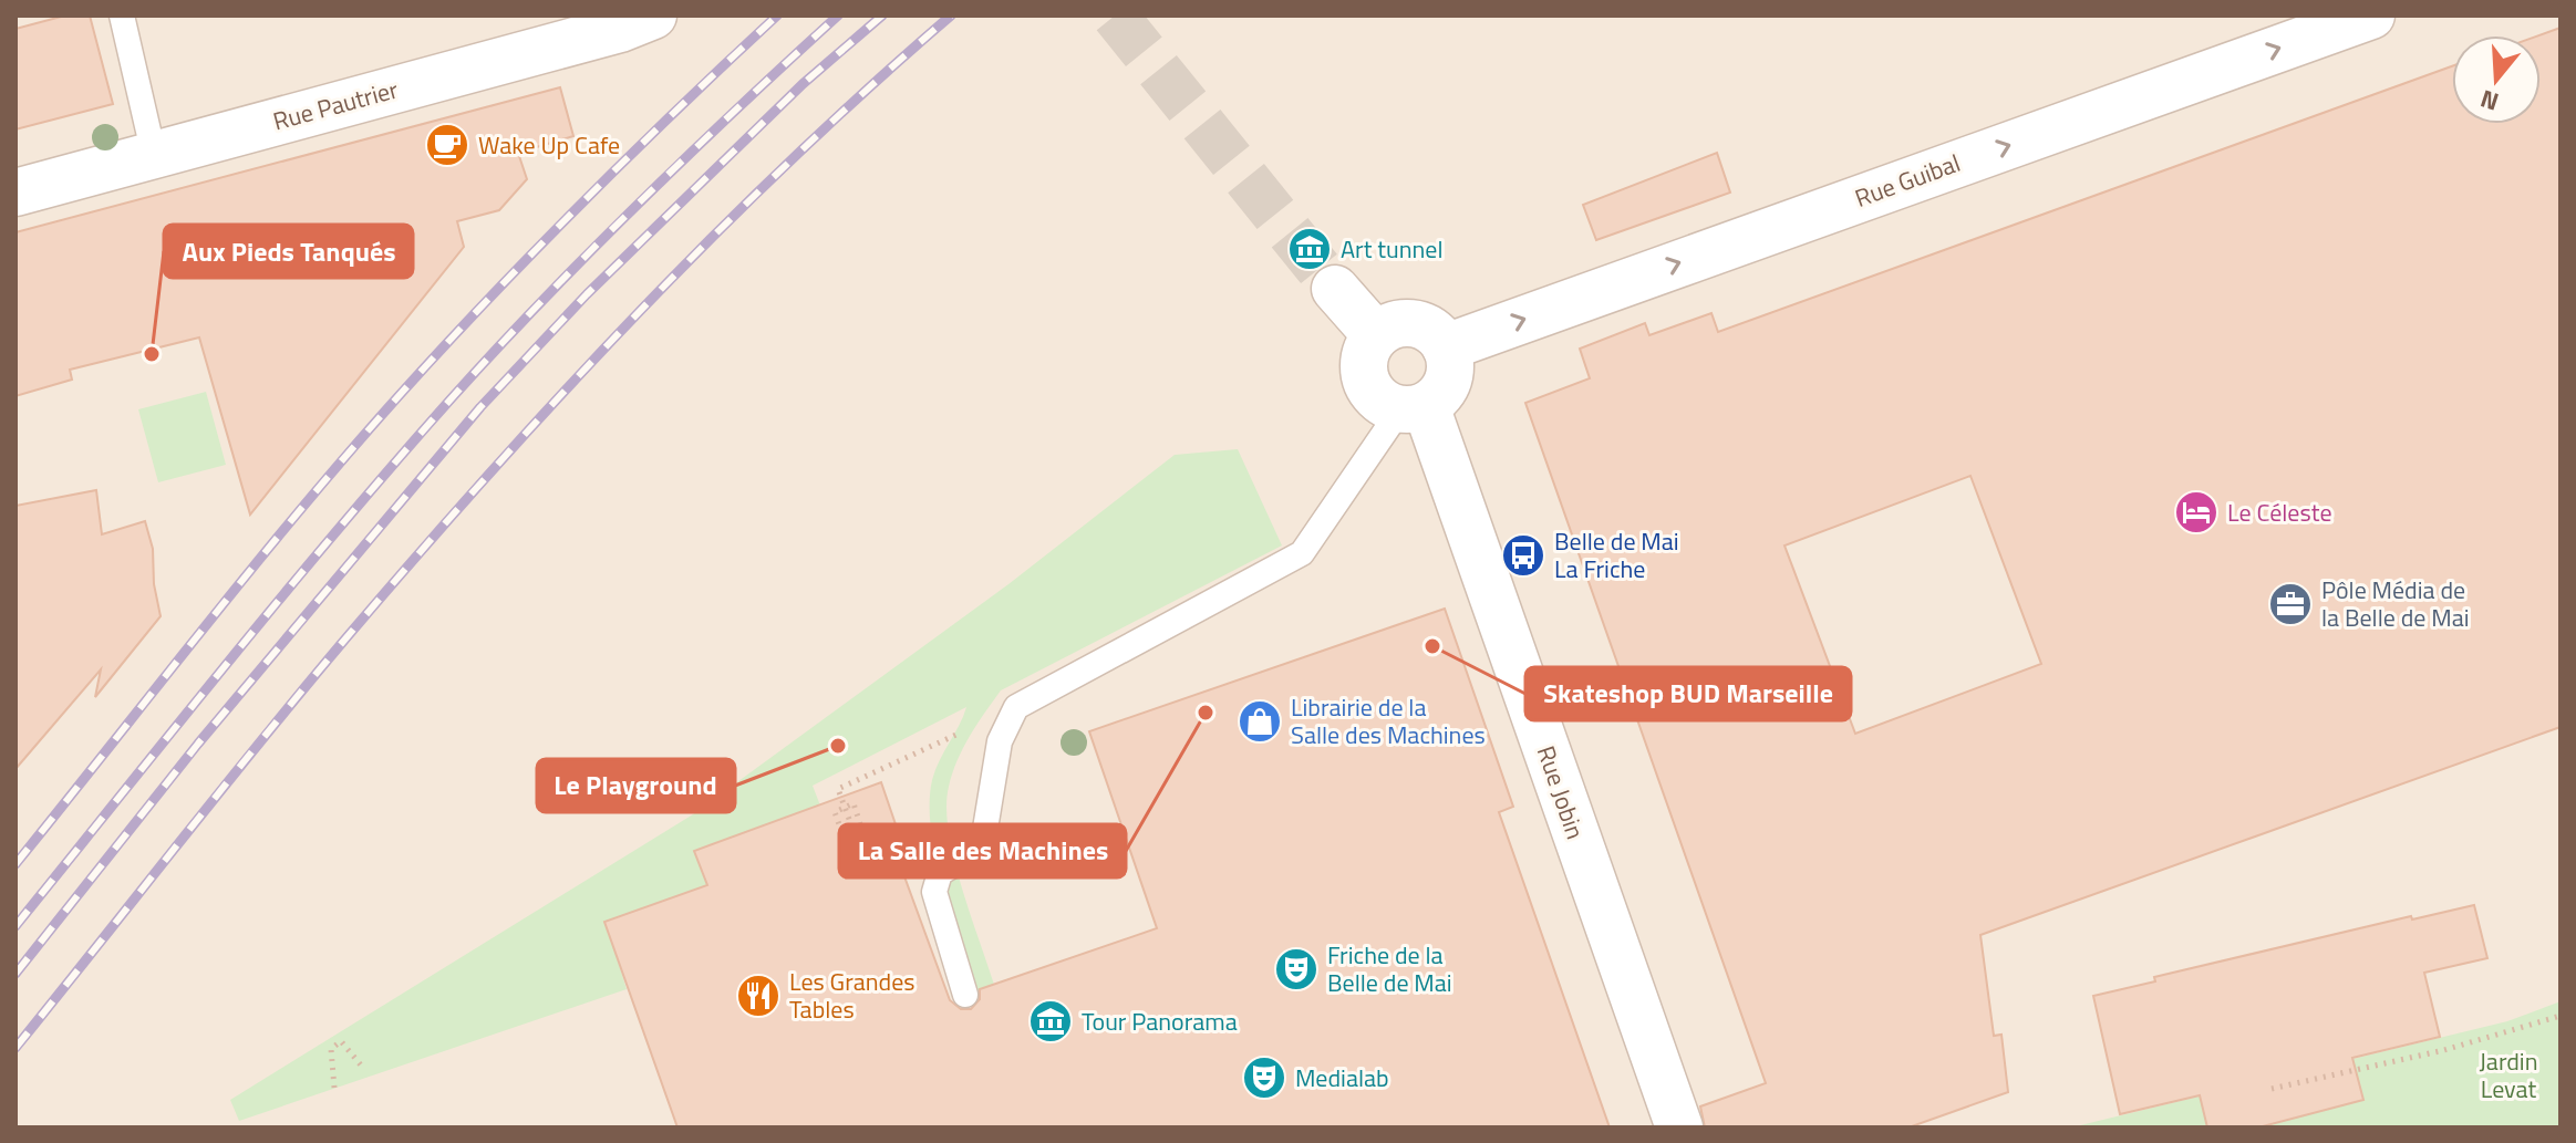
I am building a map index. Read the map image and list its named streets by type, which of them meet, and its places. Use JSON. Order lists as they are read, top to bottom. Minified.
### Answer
{"streets":{"street":["Rue Pautrier","Rue Guibal","Rue Jobin"]},"crossings":[["Rue Guibal","Rue Jobin"]],"one_way":["Rue Guibal"],"parks":["Jardin Levat"],"places":{"cafe":["Wake Up Cafe"],"museum":["Art tunnel","Tour Panorama"],"other":["Aux Pieds Tanqués","Skateshop BUD Marseille","La Salle des Machines","Le Playground"],"hotel":["Le Céleste"],"bus stop":["Belle de Mai La Friche"],"office":["Pôle Média de la Belle de Mai"],"shop":["Librairie de la Salle des Machines"],"theatre":["Friche de la Belle de Mai","Medialab"],"restaurant":["Les Grandes Tables"]},"north":"bottom"}
